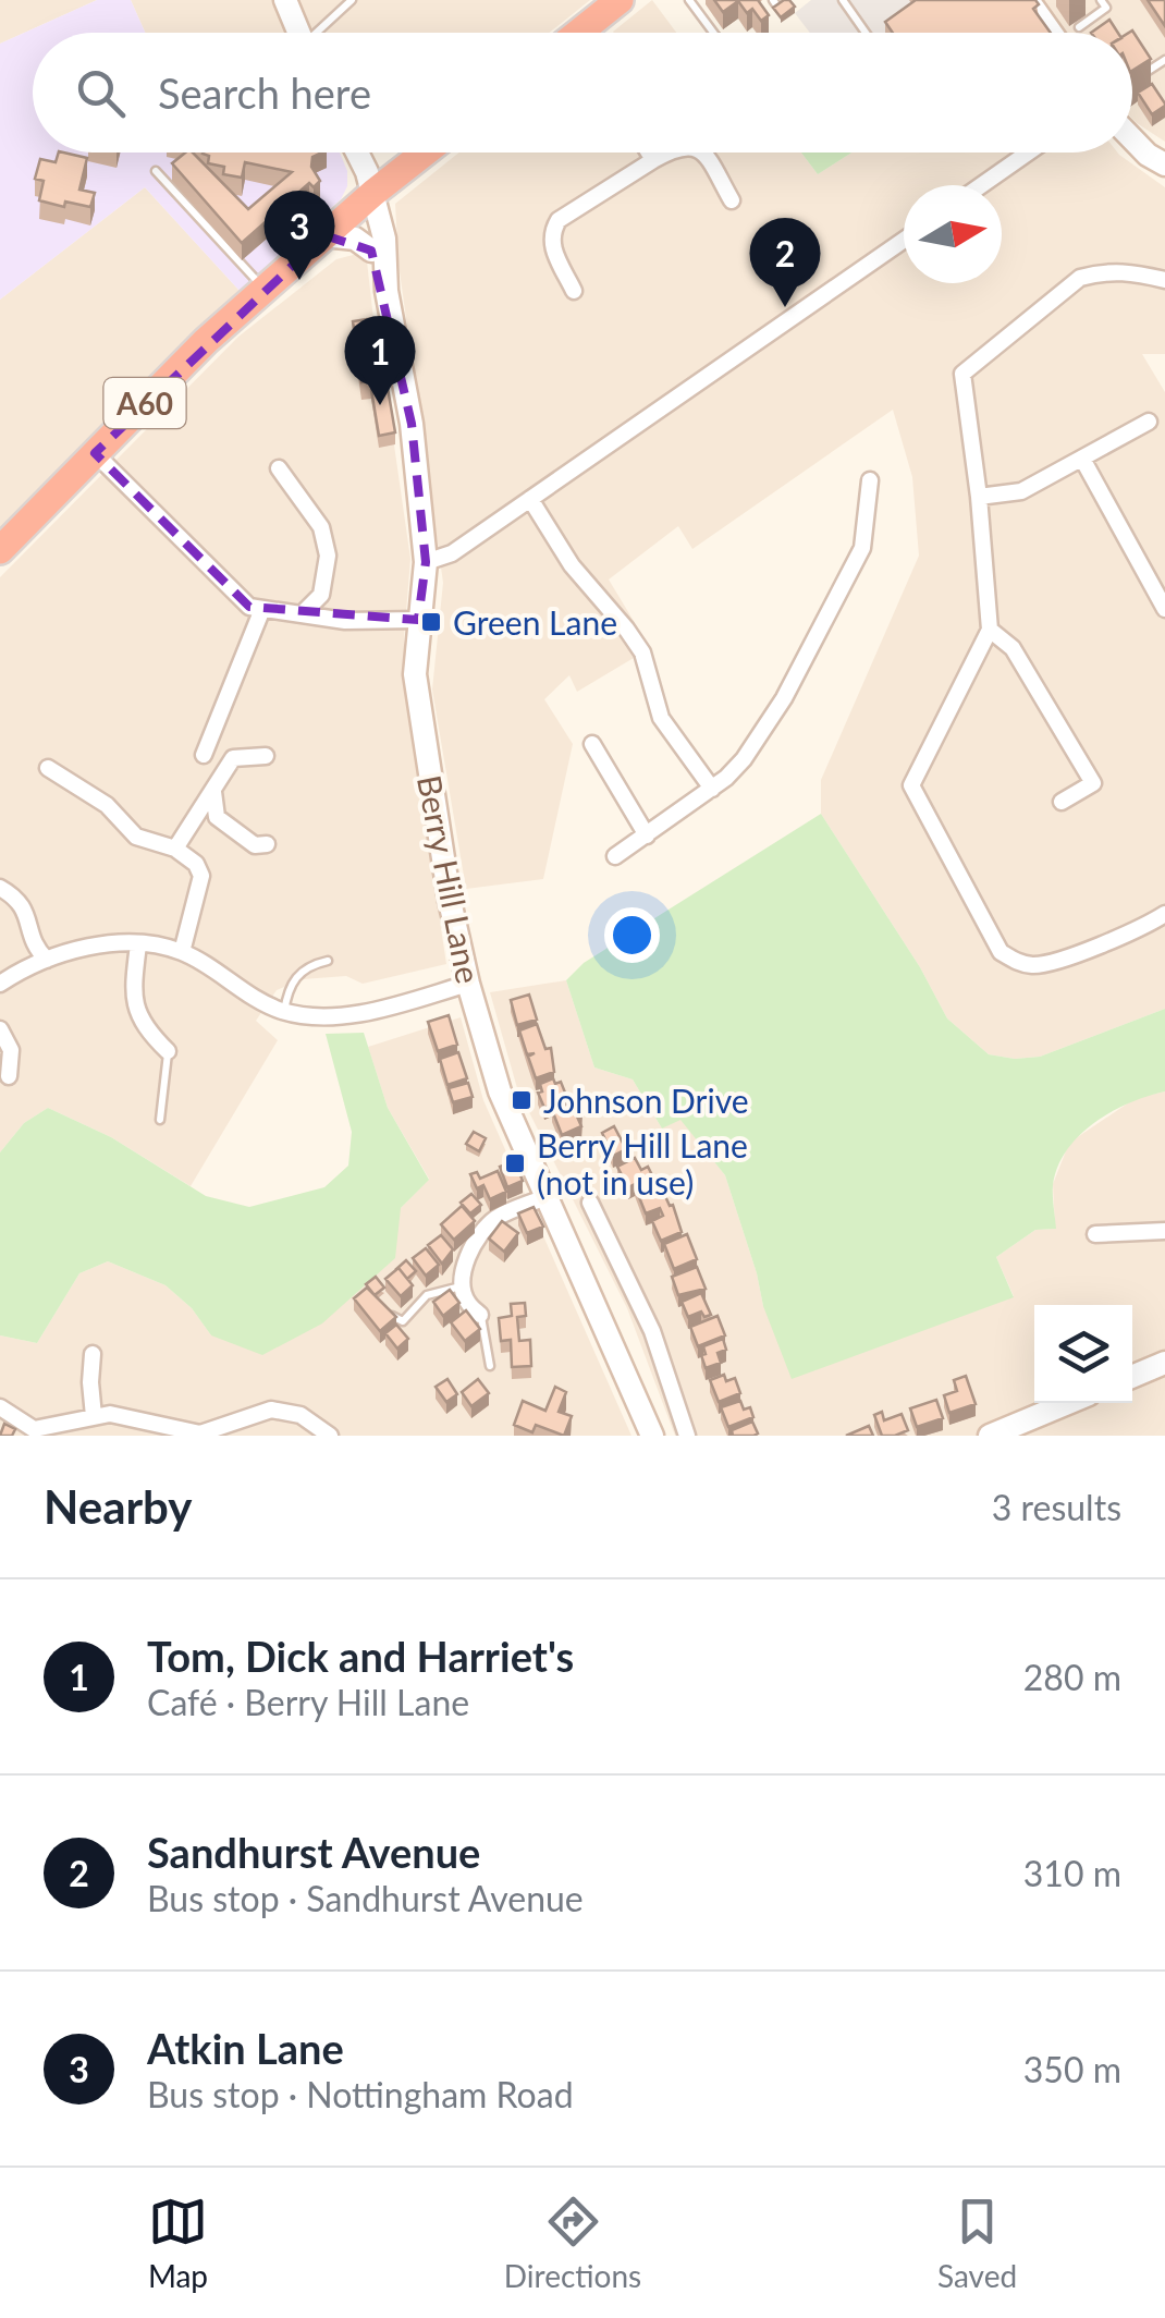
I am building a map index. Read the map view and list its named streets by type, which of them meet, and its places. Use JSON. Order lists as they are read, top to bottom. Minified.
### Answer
{"streets":{"highway":["A60"],"street":["Berry Hill Lane"]},"crossings":[["A60","Berry Hill Lane"]],"places":{"transit":["Green Lane","Johnson Drive","Berry Hill Lane (not in use)"]},"north":"right","page":{"search":"Search here","pins":["3","2","1"],"heading":["Nearby","3 results"],"list":[{"mark":"1","name":"Tom, Dick and Harriet's","note":"Café · Berry Hill Lane","value":"280 m"},{"mark":"2","name":"Sandhurst Avenue","note":"Bus stop · Sandhurst Avenue","value":"310 m"},{"mark":"3","name":"Atkin Lane","note":"Bus stop · Nottingham Road","value":"350 m"}],"nav":["Map","Directions","Saved"]}}
